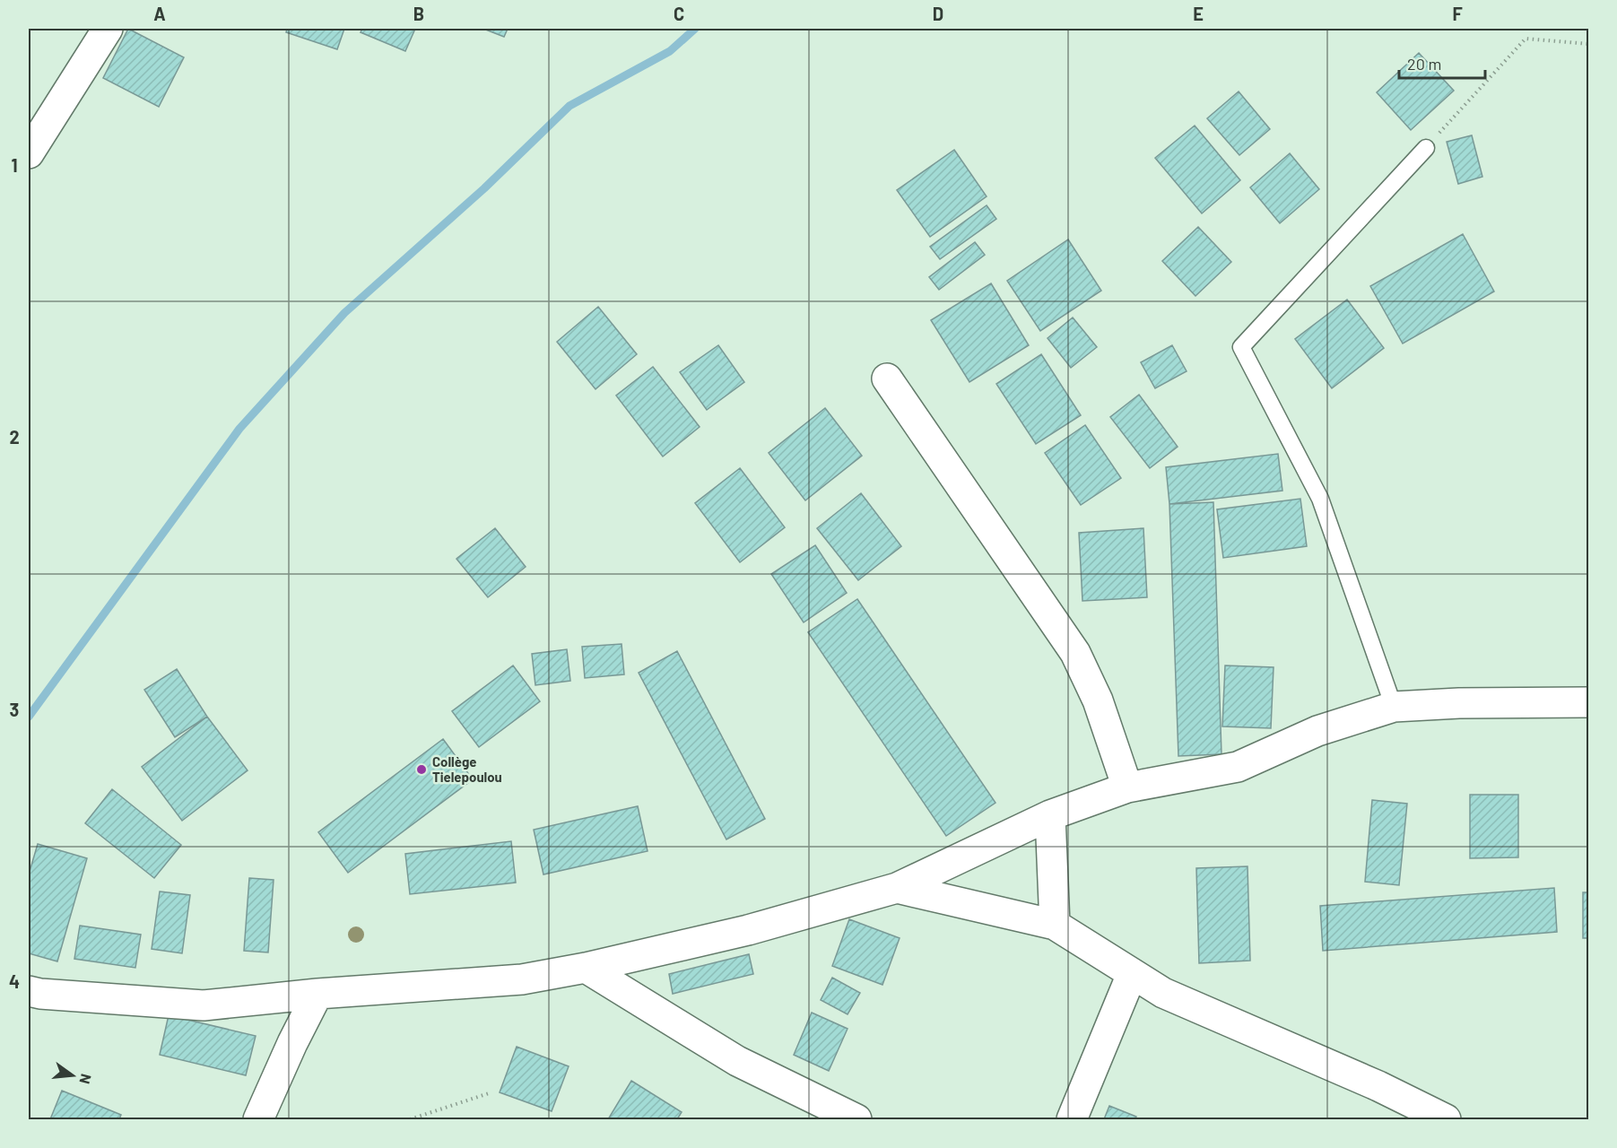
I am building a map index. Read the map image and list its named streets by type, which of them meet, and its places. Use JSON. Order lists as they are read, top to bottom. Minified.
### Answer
{"places":["Collège Tielepoulou"],"scale_bar":"20 m","north":"right","grid":{"columns":["A","B","C","D","E","F"],"rows":["1","2","3","4"]}}
